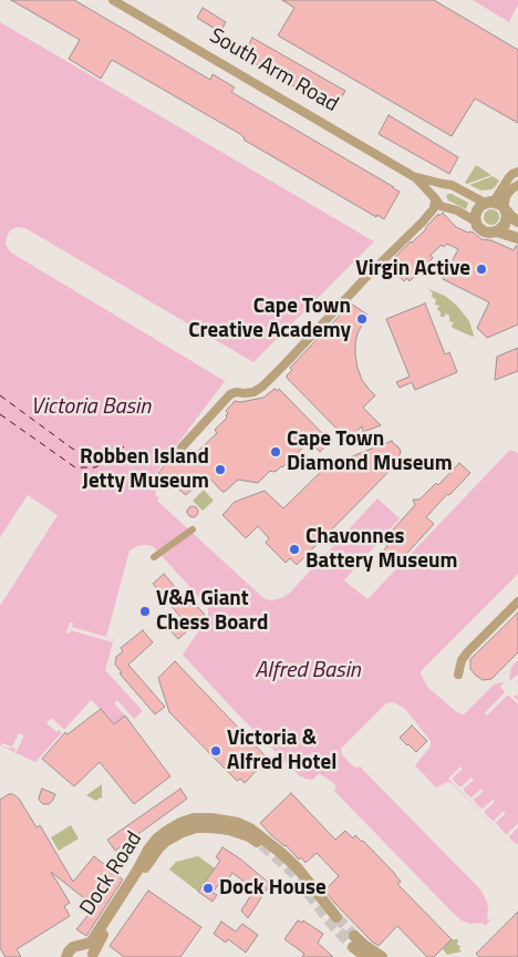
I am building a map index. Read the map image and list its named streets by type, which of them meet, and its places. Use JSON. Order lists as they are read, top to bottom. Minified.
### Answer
{"streets":{"street":["South Arm Road","Dock Road"]},"water":["Victoria Basin","Alfred Basin"],"places":["Virgin Active","Cape Town Creative Academy","Cape Town Diamond Museum","Robben Island Jetty Museum","Chavonnes Battery Museum","V&A Giant Chess Board","Victoria & Alfred Hotel","Dock House"]}
